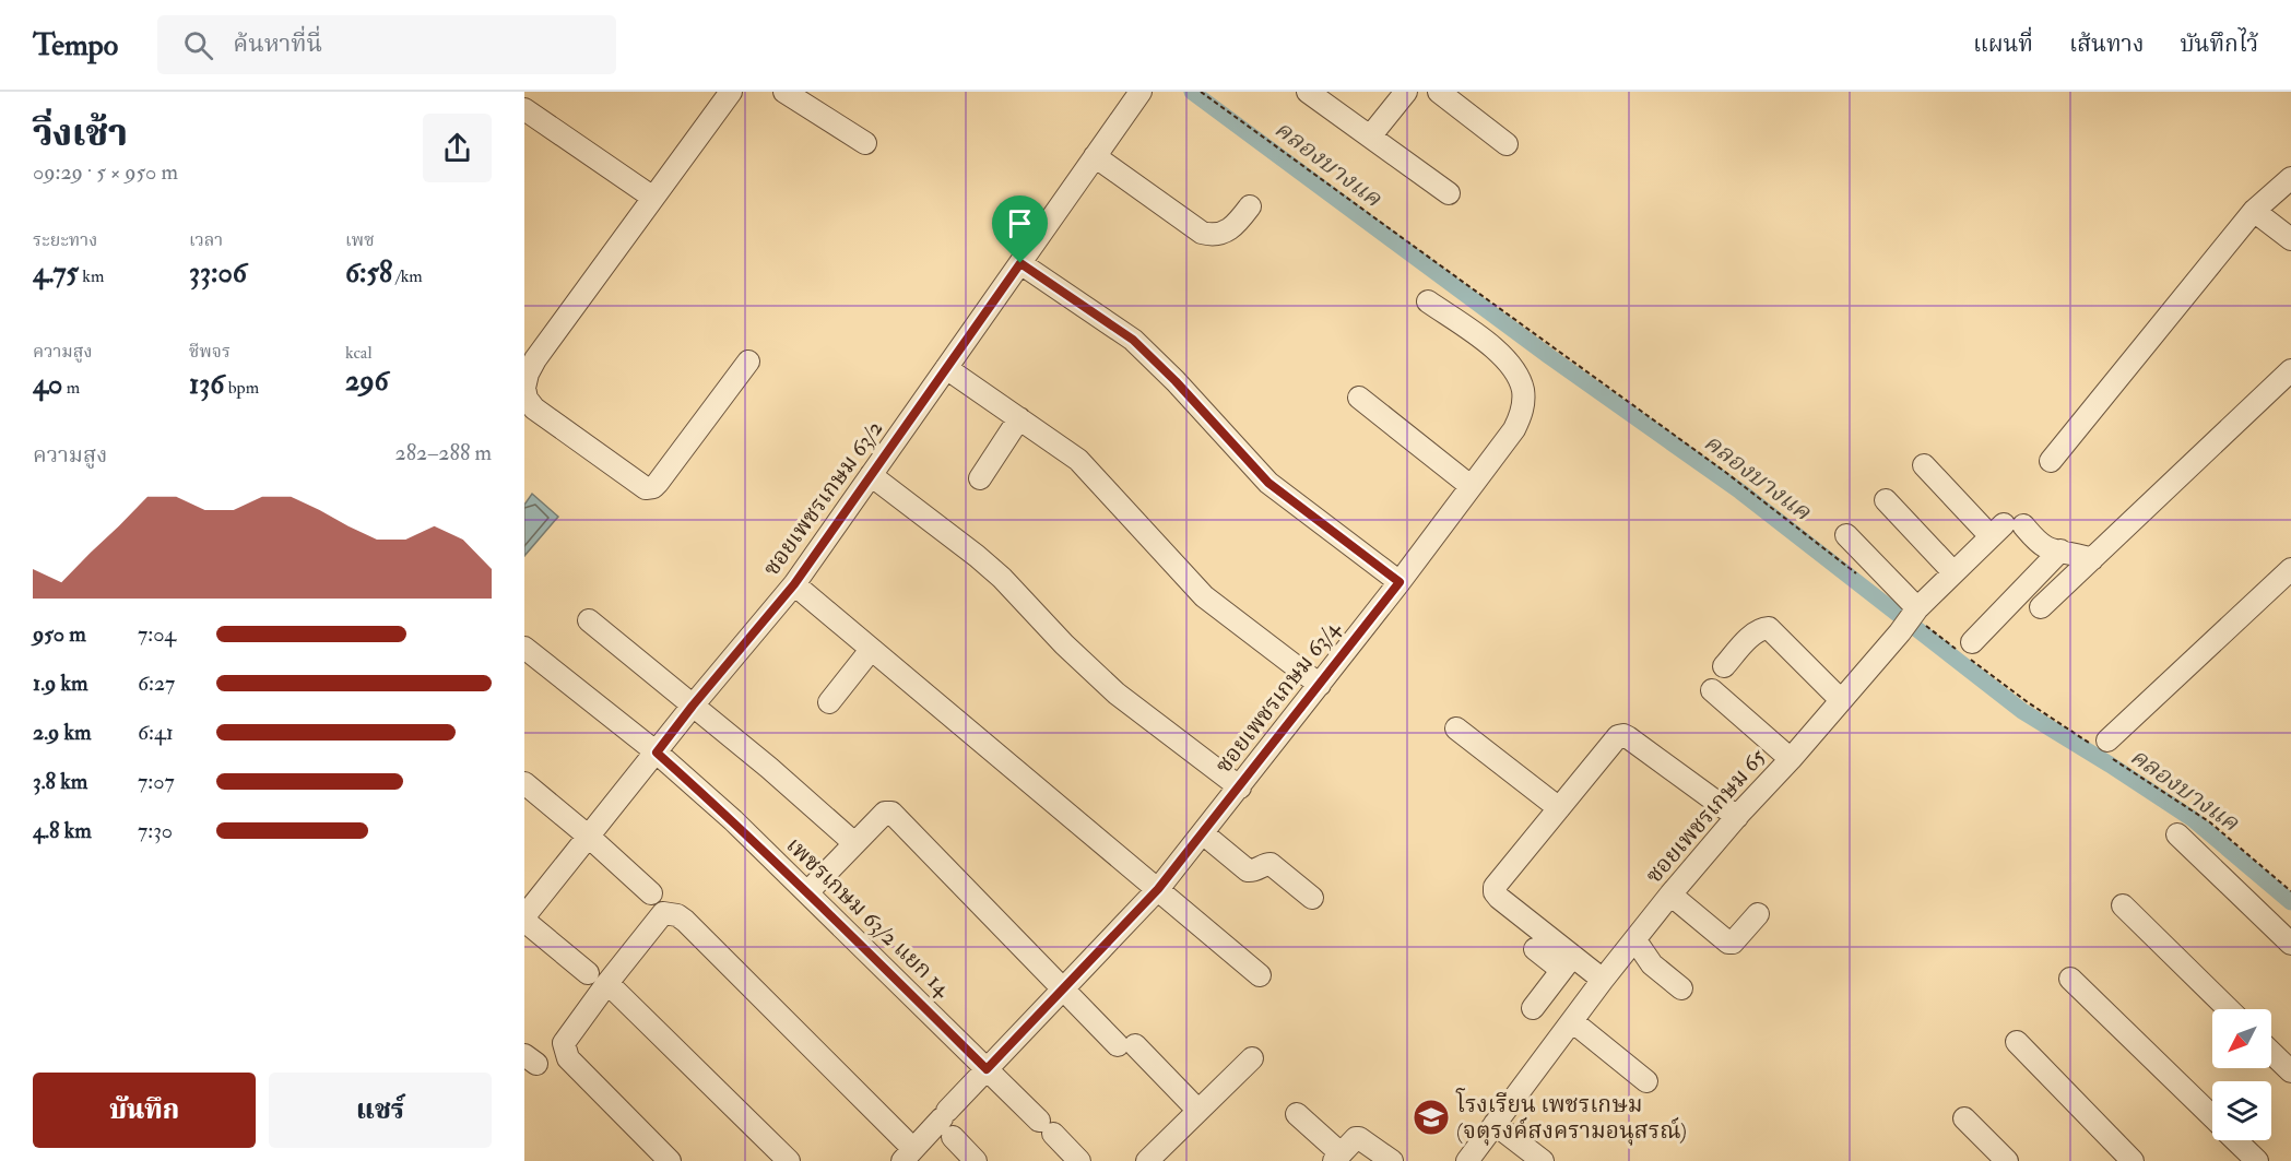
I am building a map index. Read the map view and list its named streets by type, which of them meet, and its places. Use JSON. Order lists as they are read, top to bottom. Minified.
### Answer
{"streets":{"street":["ซอยเพชรเกษม 63/2","ซอยเพชรเกษม 63/4","ซอยเพชรเกษม 65","เพชรเกษม 63/2 แยก 14"]},"crossings":[["ซอยเพชรเกษม 63/2","เพชรเกษม 63/2 แยก 14"],["ซอยเพชรเกษม 63/4","เพชรเกษม 63/2 แยก 14"]],"water":["คลองบางแค"],"places":{"school or university":["โรงเรียน เพชรเกษม (จตุรงค์สงครามอนุสรณ์)"]},"north":"bottom left","page":{"header":"Tempo","search":"ค้นหาที่นี่","nav":["แผนที่","เส้นทาง","บันทึกไว้"],"heading":["วิ่งเช้า","09:29 · 5 × 950 m"],"stats":[["ระยะทาง","4.75 km"],["เวลา","33:06"],["เพซ","6:58 /km"],["ความสูง","40 m"],["ชีพจร","136 bpm"],["kcal","296"]],"chart":["ความสูง","282–288 m"],"list":[{"name":"950 m","note":"7:04"},{"name":"1.9 km","note":"6:27"},{"name":"2.9 km","note":"6:41"},{"name":"3.8 km","note":"7:07"},{"name":"4.8 km","note":"7:30"}],"buttons":["บันทึก","แชร์"]}}
